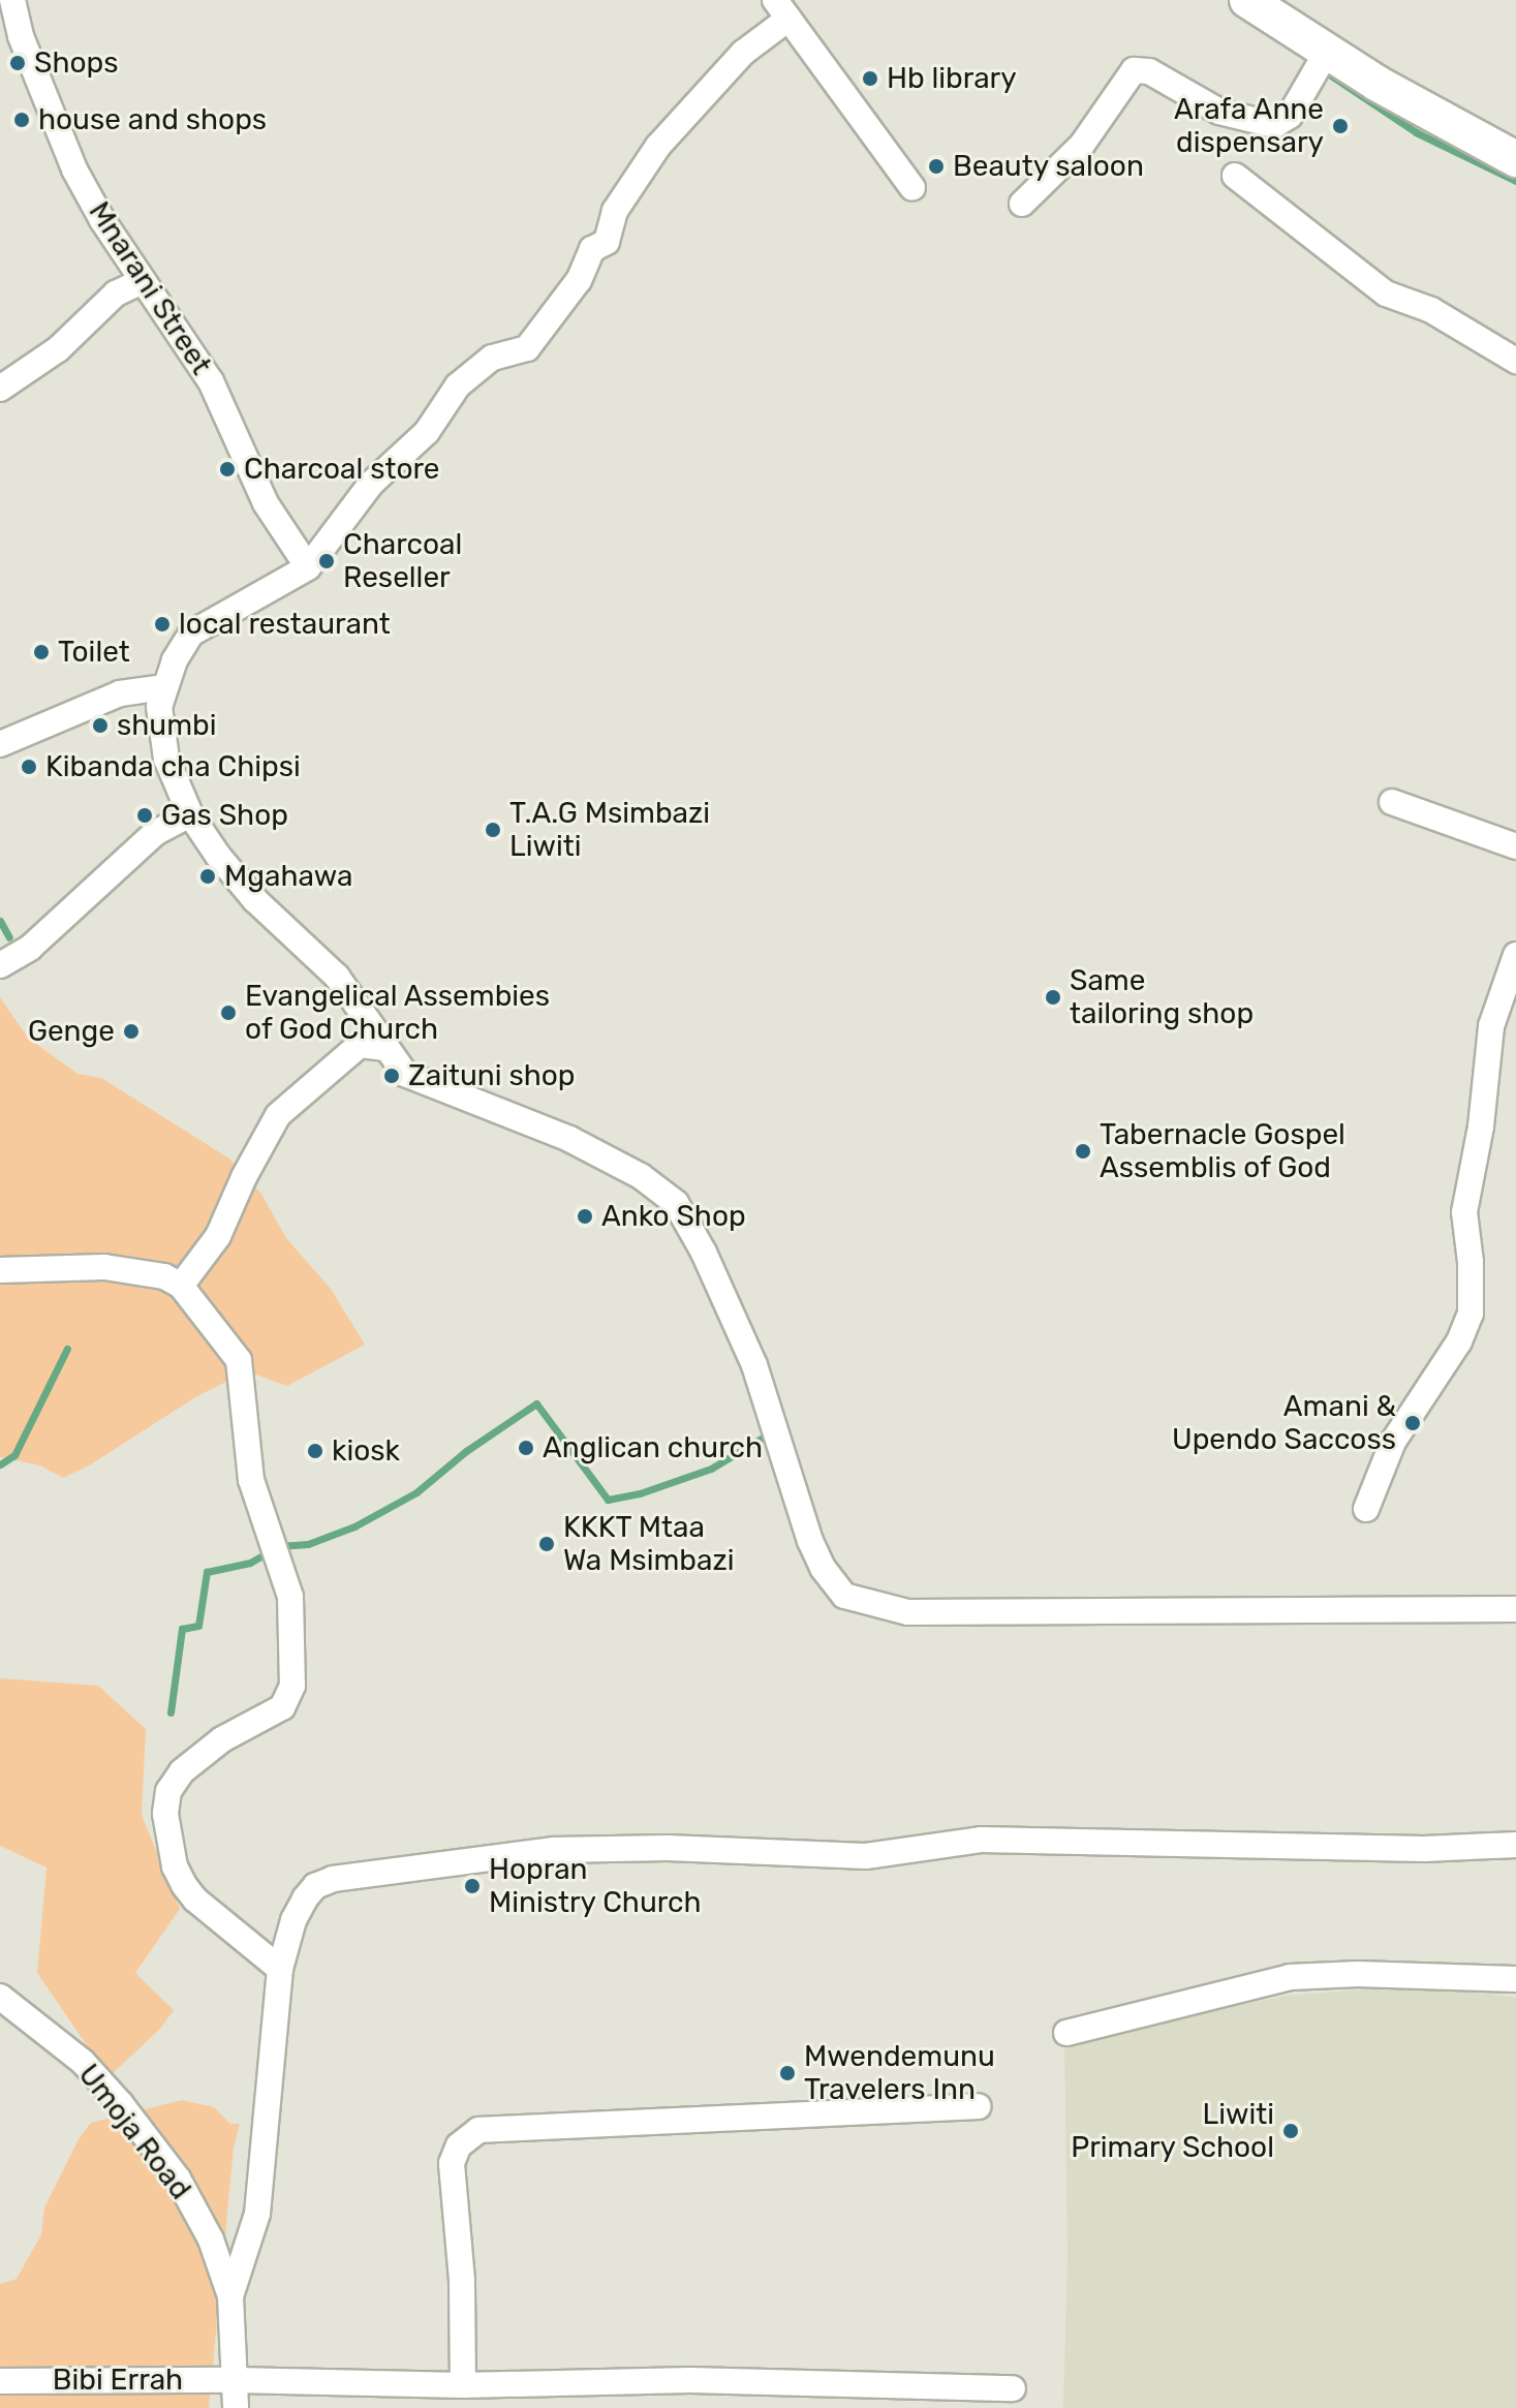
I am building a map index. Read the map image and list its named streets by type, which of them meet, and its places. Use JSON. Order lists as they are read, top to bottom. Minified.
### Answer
{"streets":{"street":["Mnarani Street","Umoja Road","Bibi Errah"]},"places":["Shops","Hb library","house and shops","Arafa Anne dispensary","Beauty saloon","Charcoal store","Charcoal Reseller","local restaurant","Toilet","shumbi","Kibanda cha Chipsi","Gas Shop","T.A.G Msimbazi Liwiti","Mgahawa","Same tailoring shop","Evangelical Assembies of God Church","Genge","Zaituni shop","Tabernacle Gospel Assemblis of God","Anko Shop","Amani & Upendo Saccoss","Anglican church","kiosk","KKKT Mtaa Wa Msimbazi","Hopran Ministry Church","Mwendemunu Travelers Inn","Liwiti Primary School"]}
